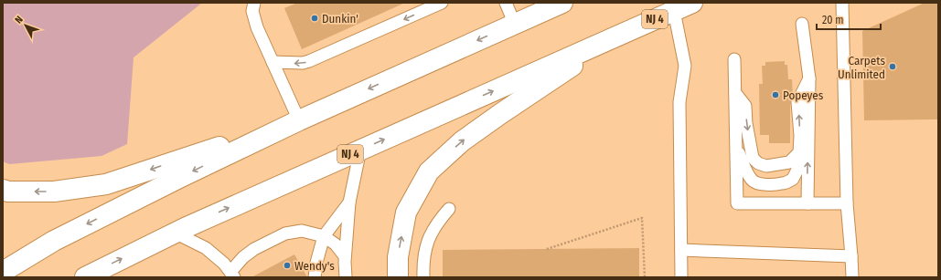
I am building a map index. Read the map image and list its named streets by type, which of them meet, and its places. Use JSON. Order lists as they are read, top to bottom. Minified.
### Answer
{"streets":{"highway":["NJ 4"]},"places":["Dunkin'","Carpets Unlimited","Popeyes","Wendy's"],"scale_bar":"20 m","north":"top left"}
